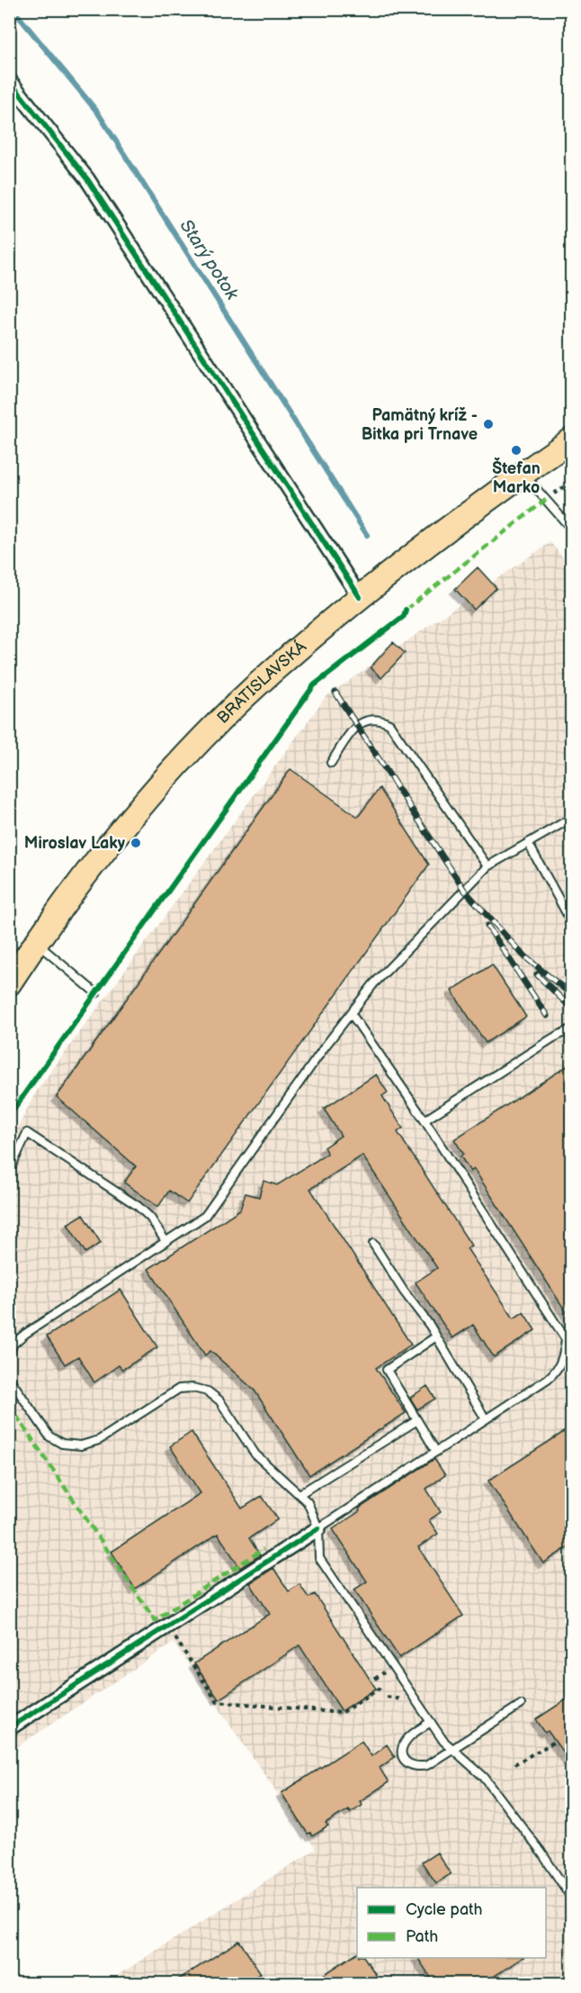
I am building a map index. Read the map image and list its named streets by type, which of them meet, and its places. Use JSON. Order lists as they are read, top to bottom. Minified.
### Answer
{"streets":{"main road":["BRATISLAVSKÁ"]},"water":["Starý potok"],"places":["Pamätný kríž - Bitka pri Trnave","Štefan Marko","Miroslav Laky"],"legend":["Cycle path","Path"]}
